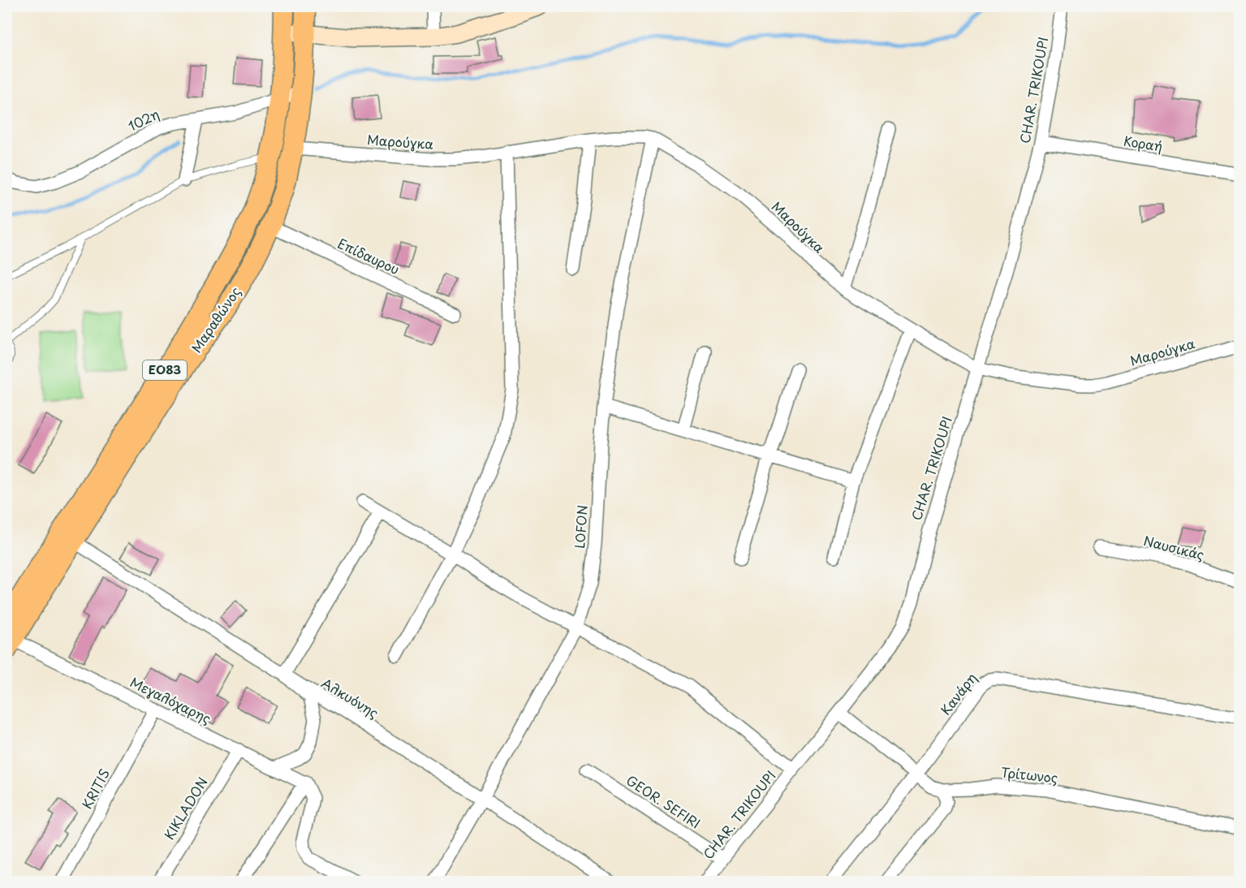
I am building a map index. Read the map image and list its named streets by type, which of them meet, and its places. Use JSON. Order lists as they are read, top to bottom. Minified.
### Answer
{"streets":{"main road":["Μαραθώνος","ΕΟ83"],"street":["CHAR. TRIKOUPI","102η","Μαρούγκα","Κοραή","Επίδαυρου","LOFON","Ναυσικάς","Κανάρη","Αλκυόνης","Μεγαλόχαρης","Τρίτωνος","KRITIS","GEOR. SEFIRI","KIKLADON"]},"crossings":[["CHAR. TRIKOUPI","Μαρούγκα"],["CHAR. TRIKOUPI","Κοραή"],["CHAR. TRIKOUPI","GEOR. SEFIRI"],["102η","Μαραθώνος"],["Μαρούγκα","Μαραθώνος"],["Μαρούγκα","LOFON"],["Επίδαυρου","Μαραθώνος"],["Μαραθώνος","Αλκυόνης"],["Μαραθώνος","Μεγαλόχαρης"],["LOFON","Αλκυόνης"],["Μεγαλόχαρης","KRITIS"],["Μεγαλόχαρης","KIKLADON"]]}
